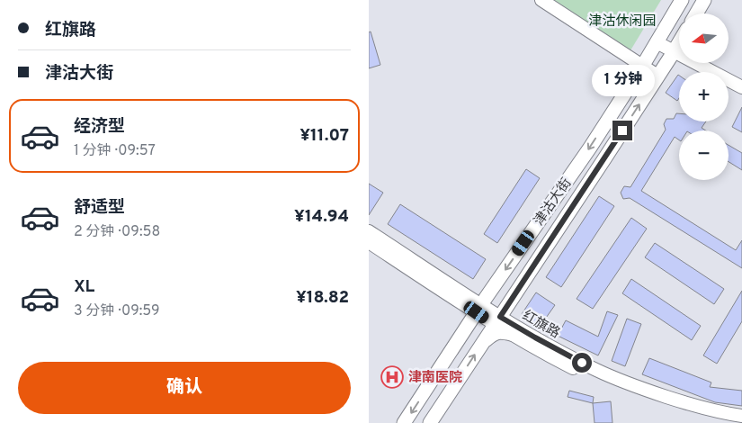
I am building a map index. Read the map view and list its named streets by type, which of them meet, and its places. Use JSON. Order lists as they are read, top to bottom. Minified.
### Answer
{"streets":{"main road":["津沽大街","红旗路"]},"crossings":[["津沽大街","红旗路"]],"parks":["津沽休闲园"],"places":{"hospital":["津南医院"]},"north":"left","page":{"banner":["红旗路","津沽大街"],"map_buttons":["+","−"],"bubble":"1 分钟","list":[{"name":"经济型","note":"1 分钟 · 09:57","value":"¥11.07"},{"name":"舒适型","note":"2 分钟 · 09:58","value":"¥14.94"},{"name":"XL","note":"3 分钟 · 09:59","value":"¥18.82"}],"buttons":"确认"}}
